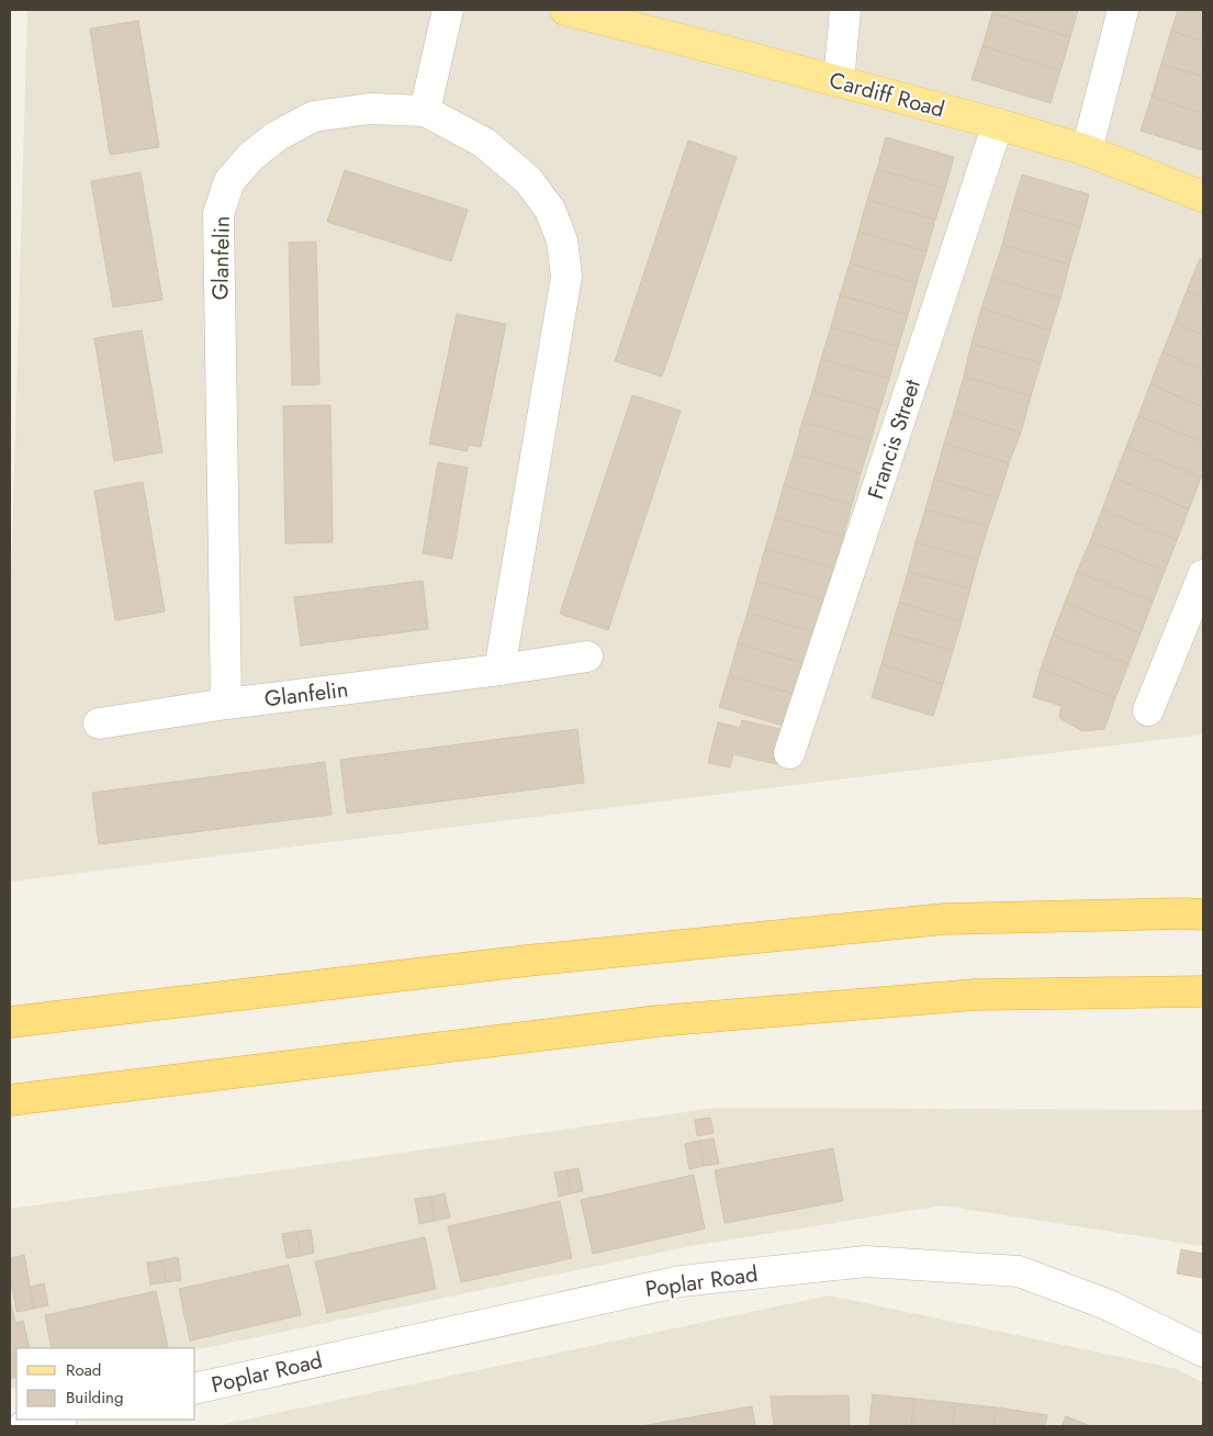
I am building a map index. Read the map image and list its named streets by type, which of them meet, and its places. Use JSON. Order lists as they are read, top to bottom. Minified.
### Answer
{"streets":{"main road":["Cardiff Road"],"street":["Glanfelin","Francis Street","Poplar Road"]},"crossings":[["Cardiff Road","Francis Street"]],"legend":["Road","Building"]}
